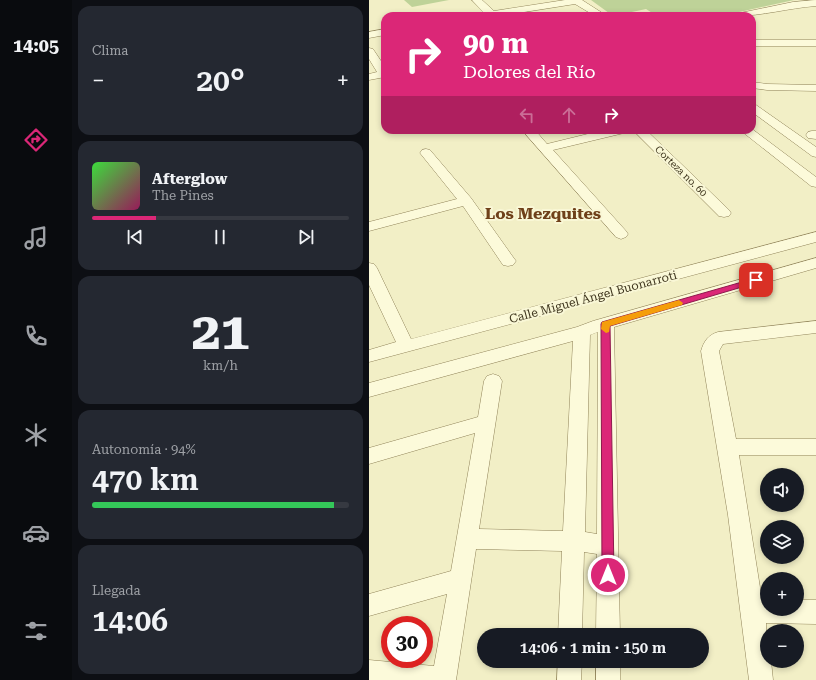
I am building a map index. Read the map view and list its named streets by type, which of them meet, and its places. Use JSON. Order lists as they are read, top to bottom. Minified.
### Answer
{"streets":{"street":["Corteza no. 60","Calle Miguel Ángel Buonarroti"]},"districts":["Los Mezquites"],"page":{"tabs":"14:05","tile":["Clima",["21","km/h"],["Autonomía · 94%","470 km"],["Llegada","14:06"]],"turn":["90 m","Dolores del Río"],"heat":["−","20°","+"],"song":["Afterglow","The Pines"],"map_buttons":["+","−"],"limit":"30","trip":"14:06 · 1 min · 150 m"}}
